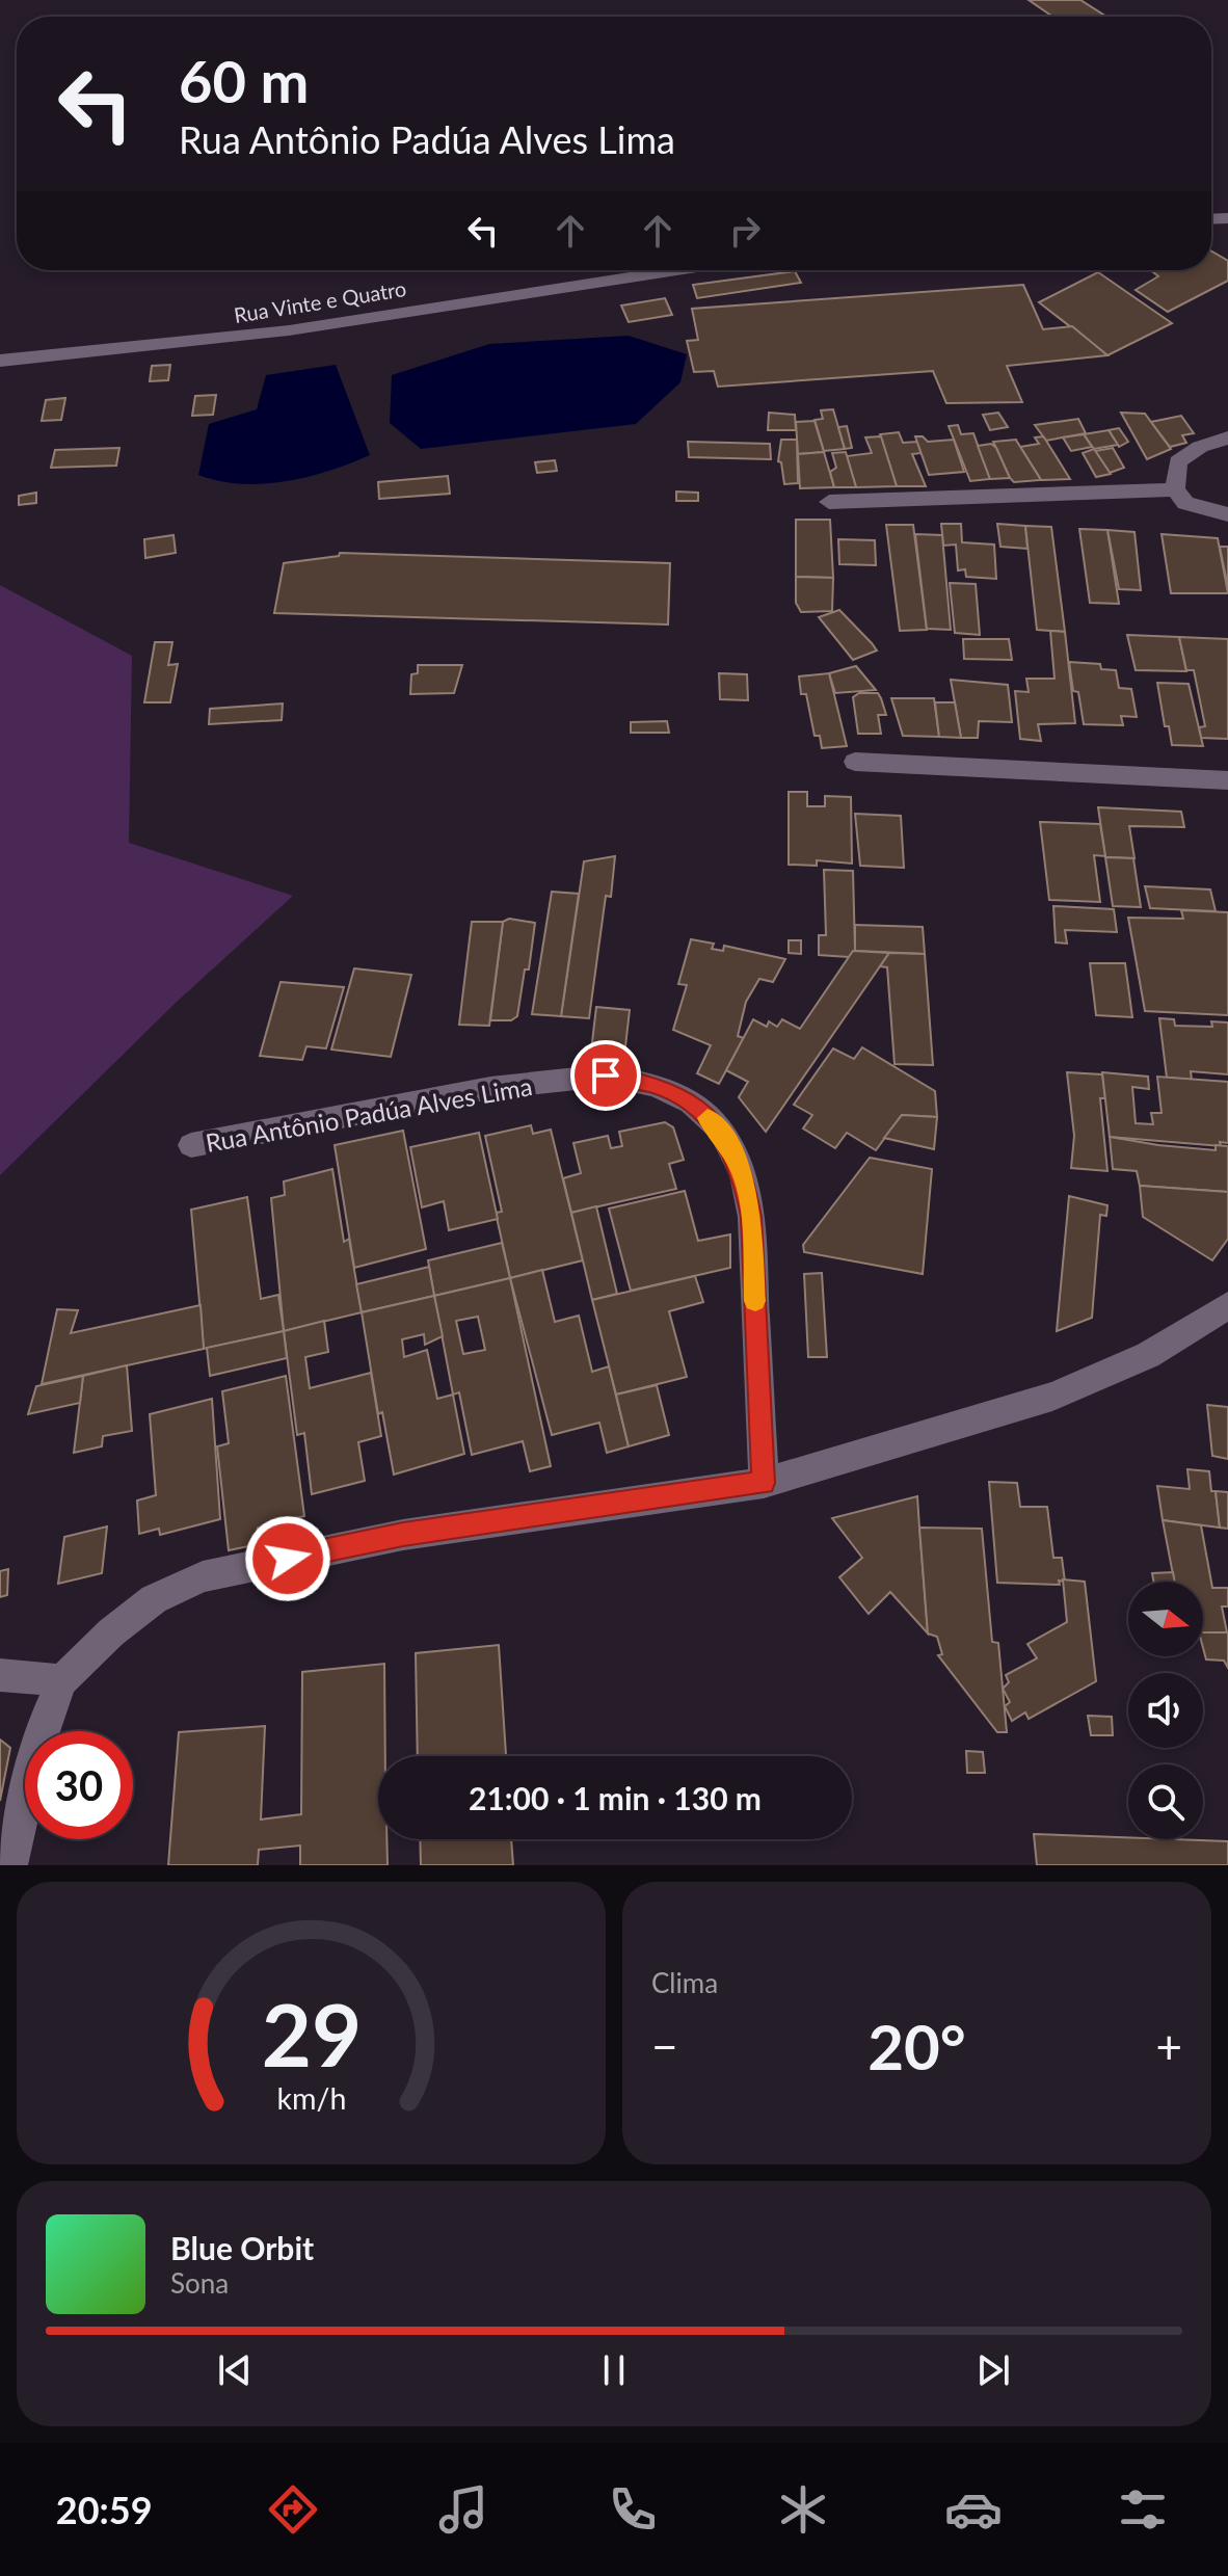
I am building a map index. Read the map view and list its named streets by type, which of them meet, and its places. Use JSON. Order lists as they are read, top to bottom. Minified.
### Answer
{"streets":{"street":["Rua Vinte e Quatro","Rua Antônio Padúa Alves Lima"]},"north":"right","page":{"turn":["60 m","Rua Antônio Padúa Alves Lima"],"limit":"30","trip":"21:00 · 1 min · 130 m","tile":"Clima","heat":["−","20°","+"],"song":["Blue Orbit","Sona"],"tabs":"20:59","gauge":["29","km/h"]}}
